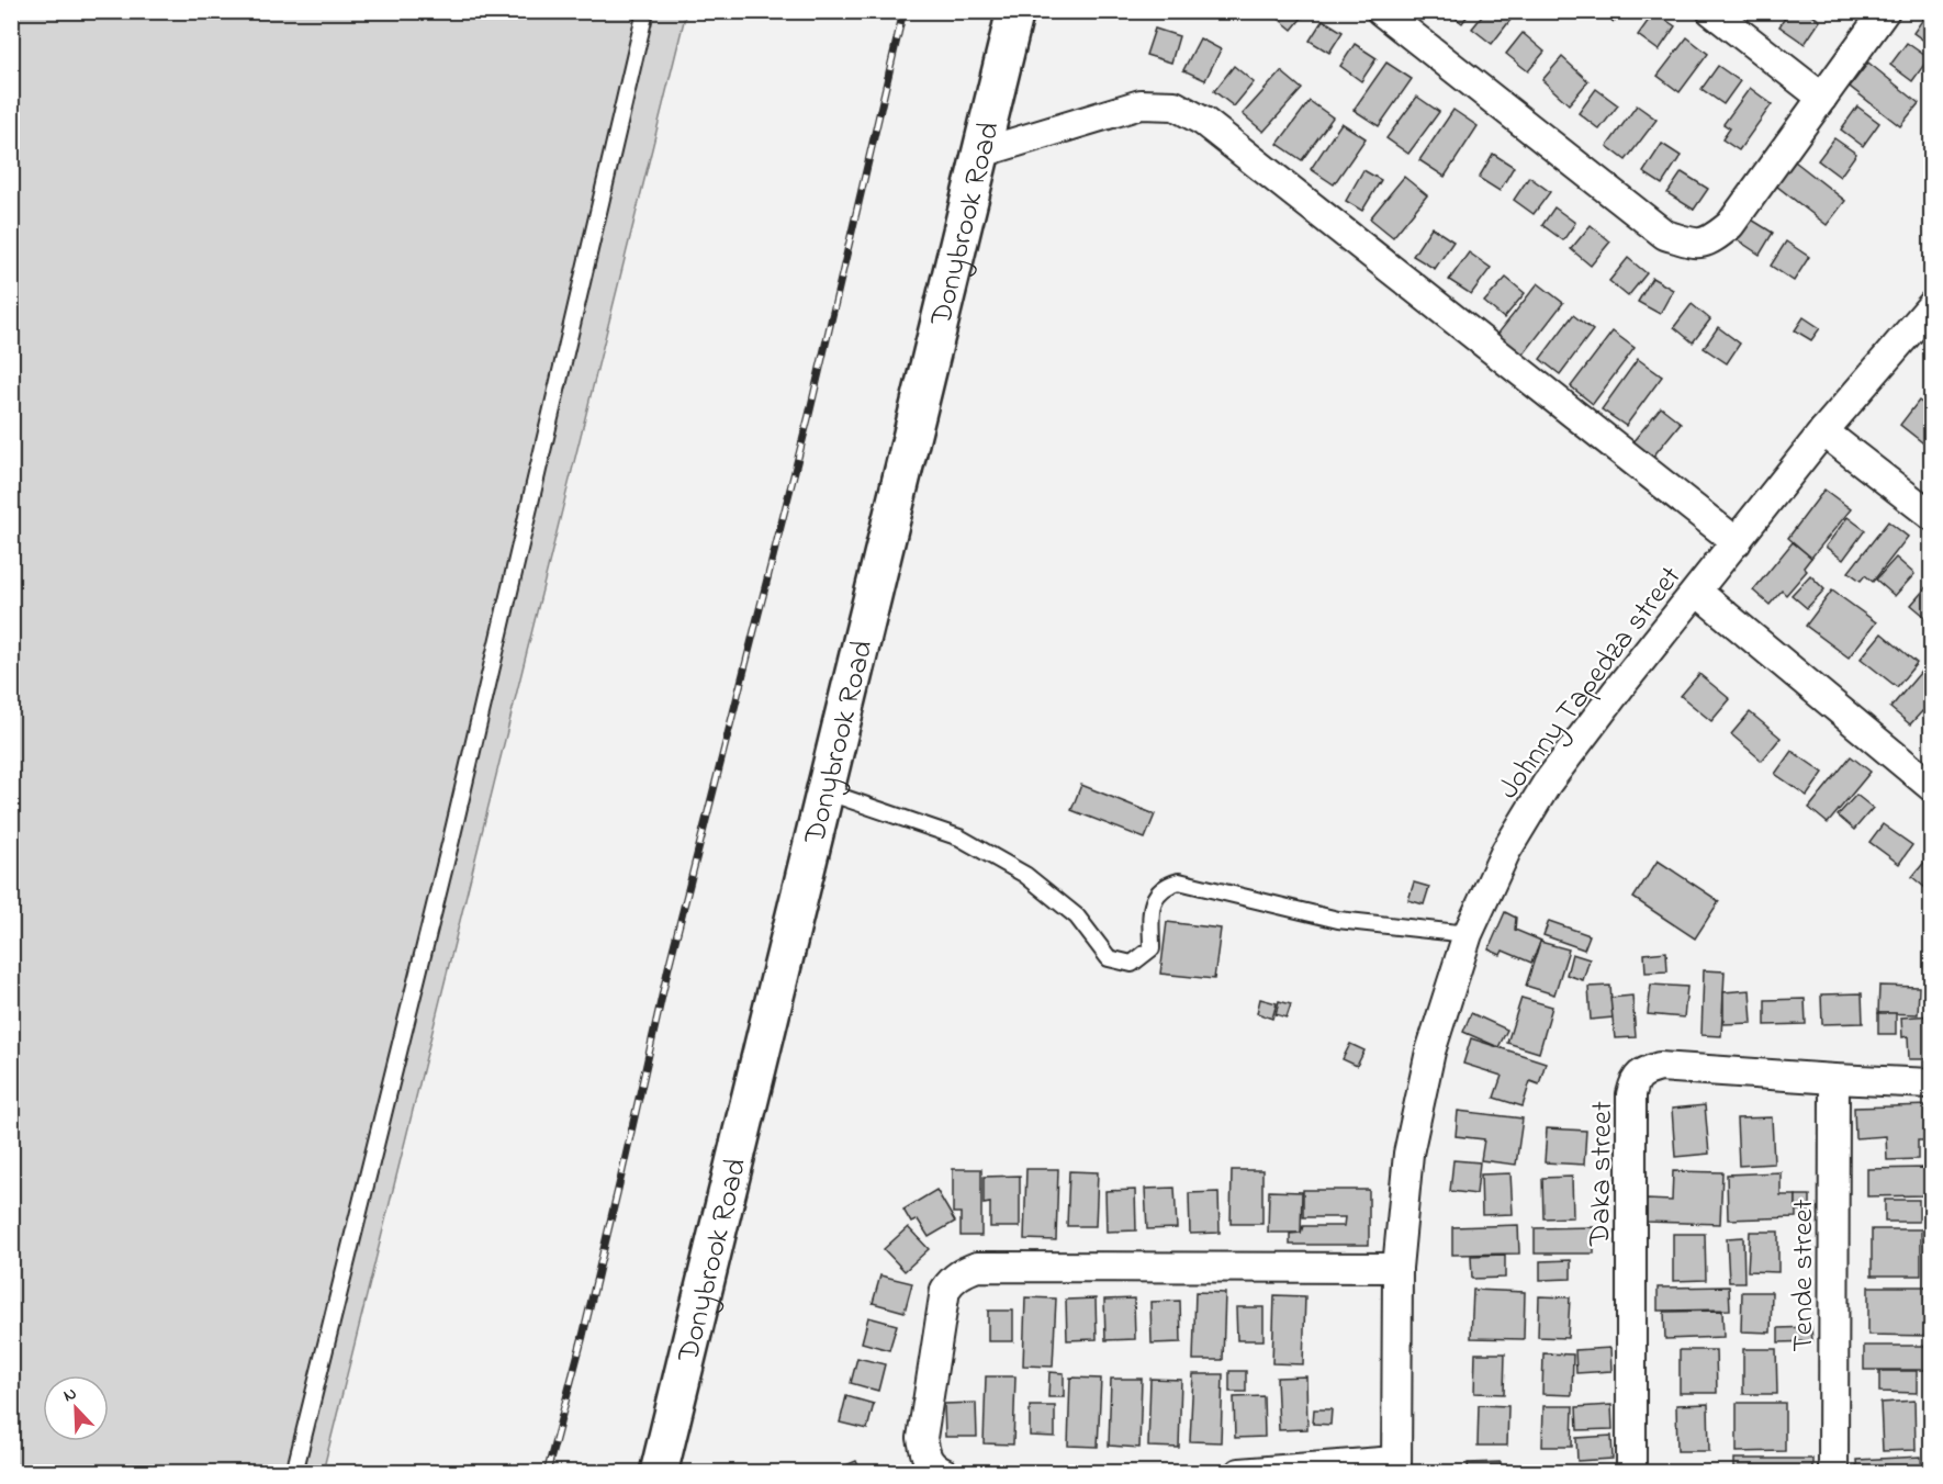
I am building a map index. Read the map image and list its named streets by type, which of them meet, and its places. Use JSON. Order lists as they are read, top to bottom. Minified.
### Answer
{"streets":{"street":["Donybrook Road","Johnny Tapedza street","Daka street","Tende street"]},"crossings":[["Daka street","Tende street"]],"north":"top left"}
